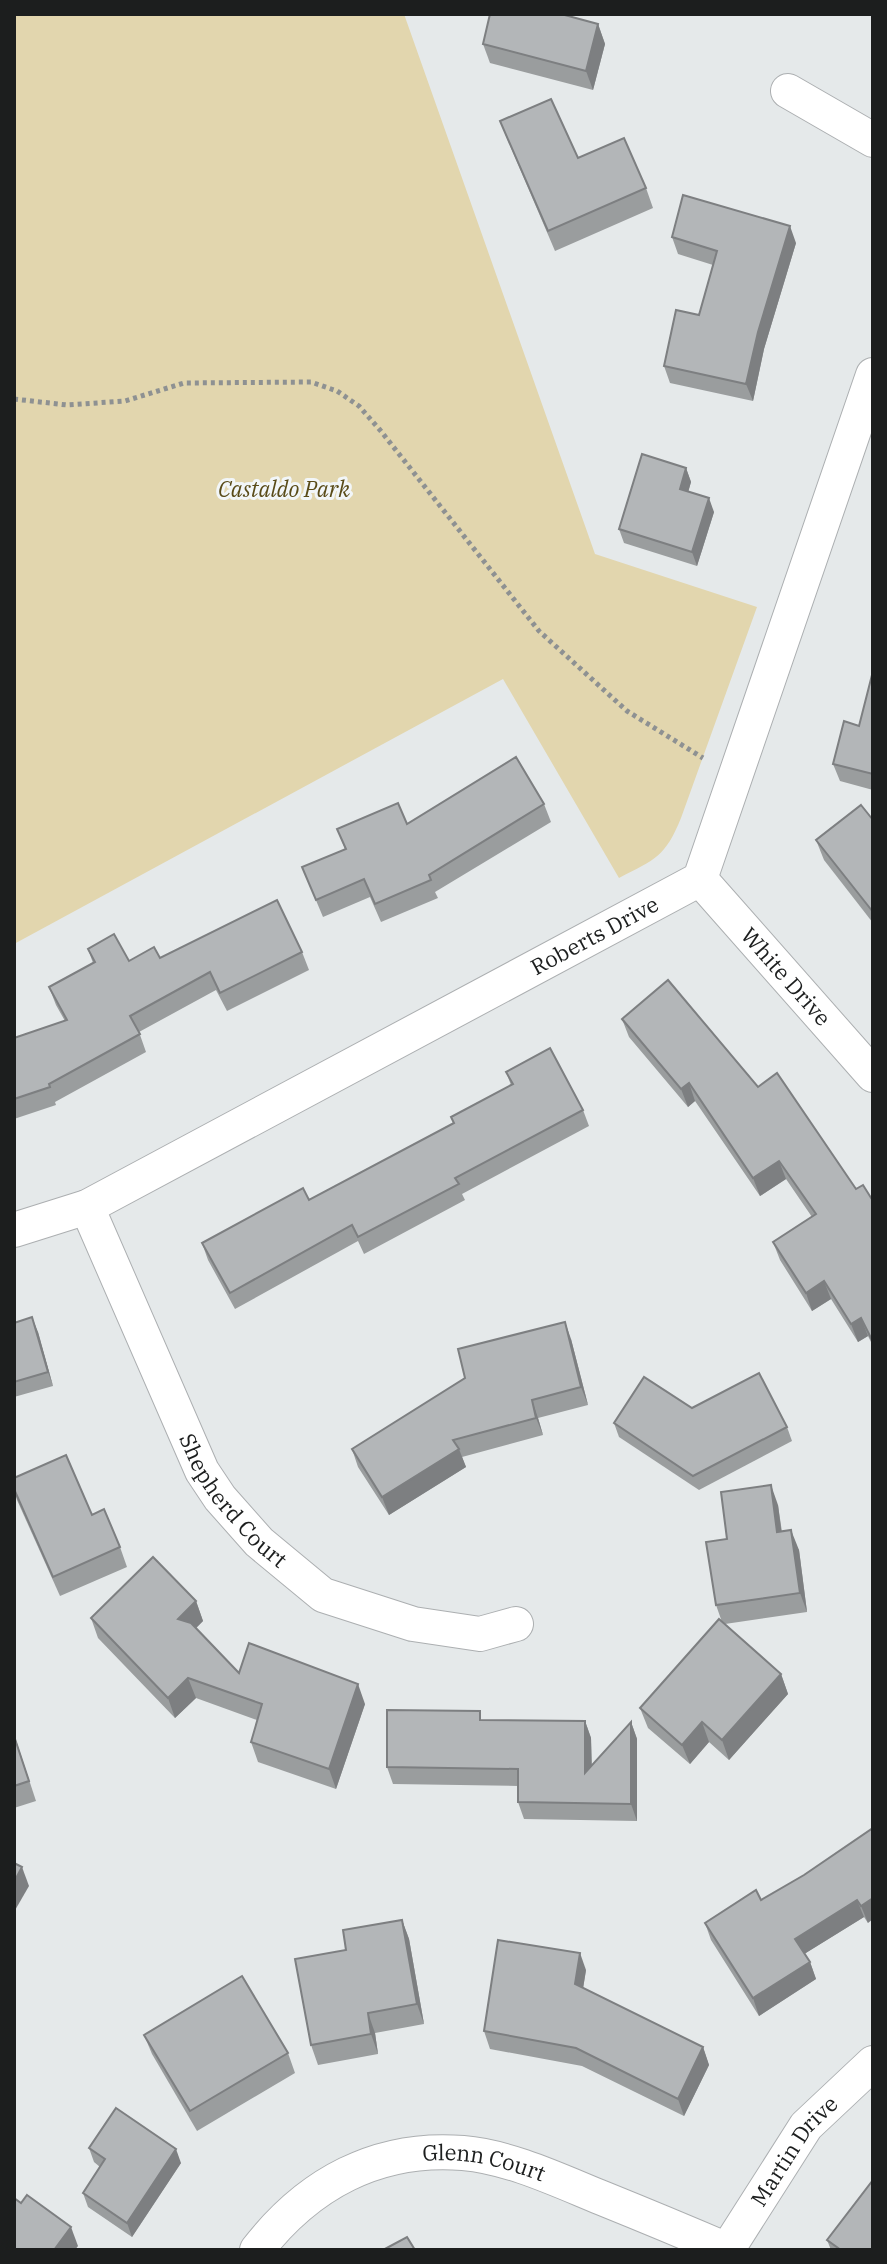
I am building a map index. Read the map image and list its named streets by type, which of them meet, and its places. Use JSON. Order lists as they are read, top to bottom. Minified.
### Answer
{"streets":{"street":["Roberts Drive","White Drive","Shepherd Court","Martin Drive","Glenn Court"]},"crossings":[["Roberts Drive","White Drive"],["Roberts Drive","Shepherd Court"],["Martin Drive","Glenn Court"]],"parks":["Castaldo Park"]}
